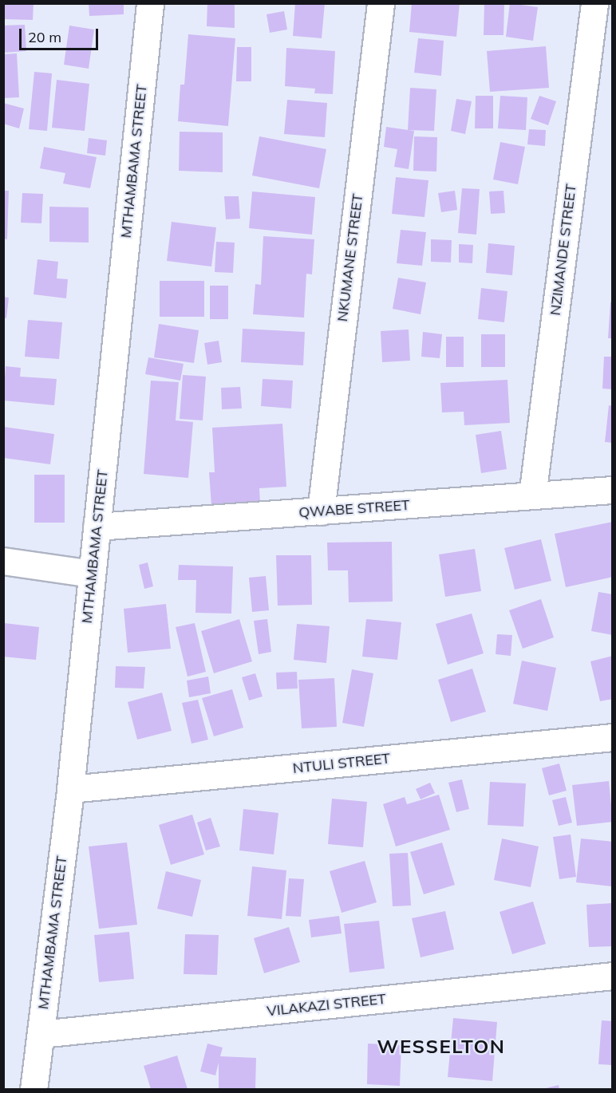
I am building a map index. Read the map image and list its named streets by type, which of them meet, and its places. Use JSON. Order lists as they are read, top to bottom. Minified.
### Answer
{"streets":{"street":["MTHAMBAMA STREET","NZIMANDE STREET","NKUMANE STREET","QWABE STREET","NTULI STREET","VILAKAZI STREET"]},"crossings":[["MTHAMBAMA STREET","QWABE STREET"],["MTHAMBAMA STREET","NTULI STREET"],["MTHAMBAMA STREET","VILAKAZI STREET"],["NZIMANDE STREET","QWABE STREET"],["NKUMANE STREET","QWABE STREET"]],"districts":["WESSELTON"],"scale_bar":"20 m"}
